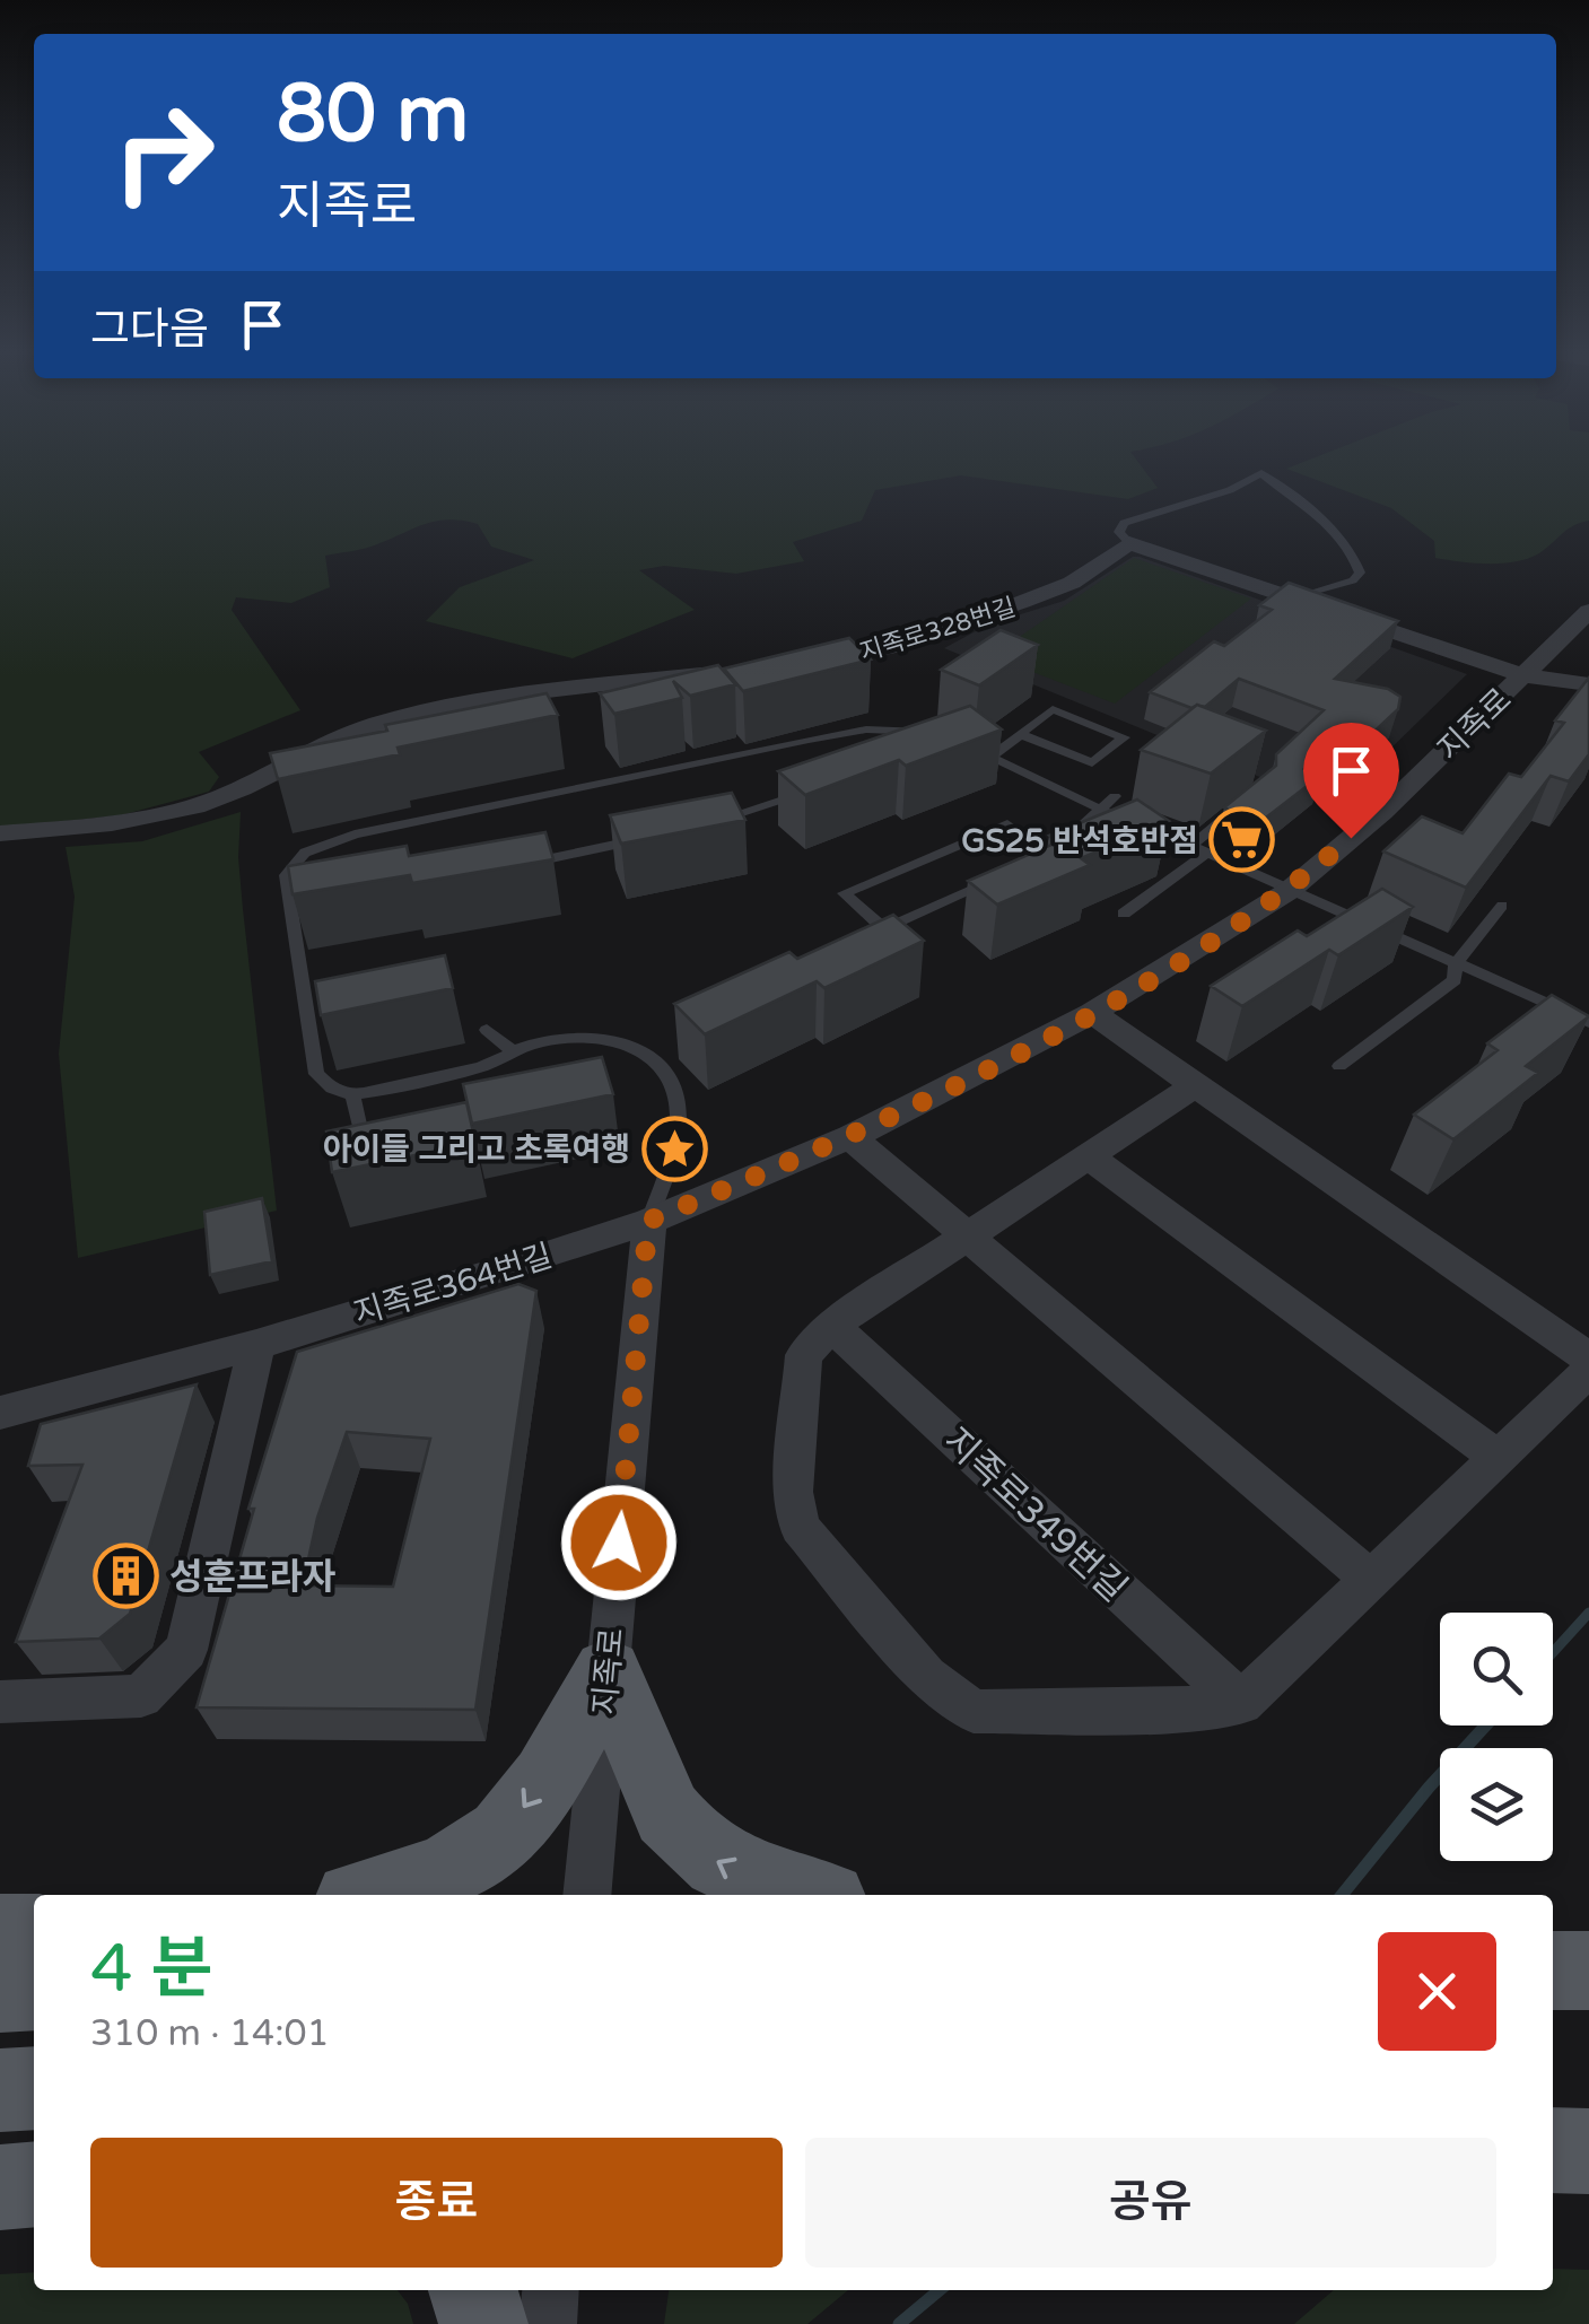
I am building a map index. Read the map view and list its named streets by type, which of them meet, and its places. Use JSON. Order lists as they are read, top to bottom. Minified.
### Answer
{"streets":{"street":["지족로328번길","지족로","지족로364번길","지족로349번길"]},"crossings":[["지족로","지족로364번길"]],"places":{"supermarket":["GS25 반석호반점"],"place":["아이들 그리고 초록여행"],"building":["성훈프라자"]},"page":{"turn":["80 m","지족로"],"then":"그다음","heading":["4 분","310 m · 14:01"],"buttons":["종료","공유"]}}
